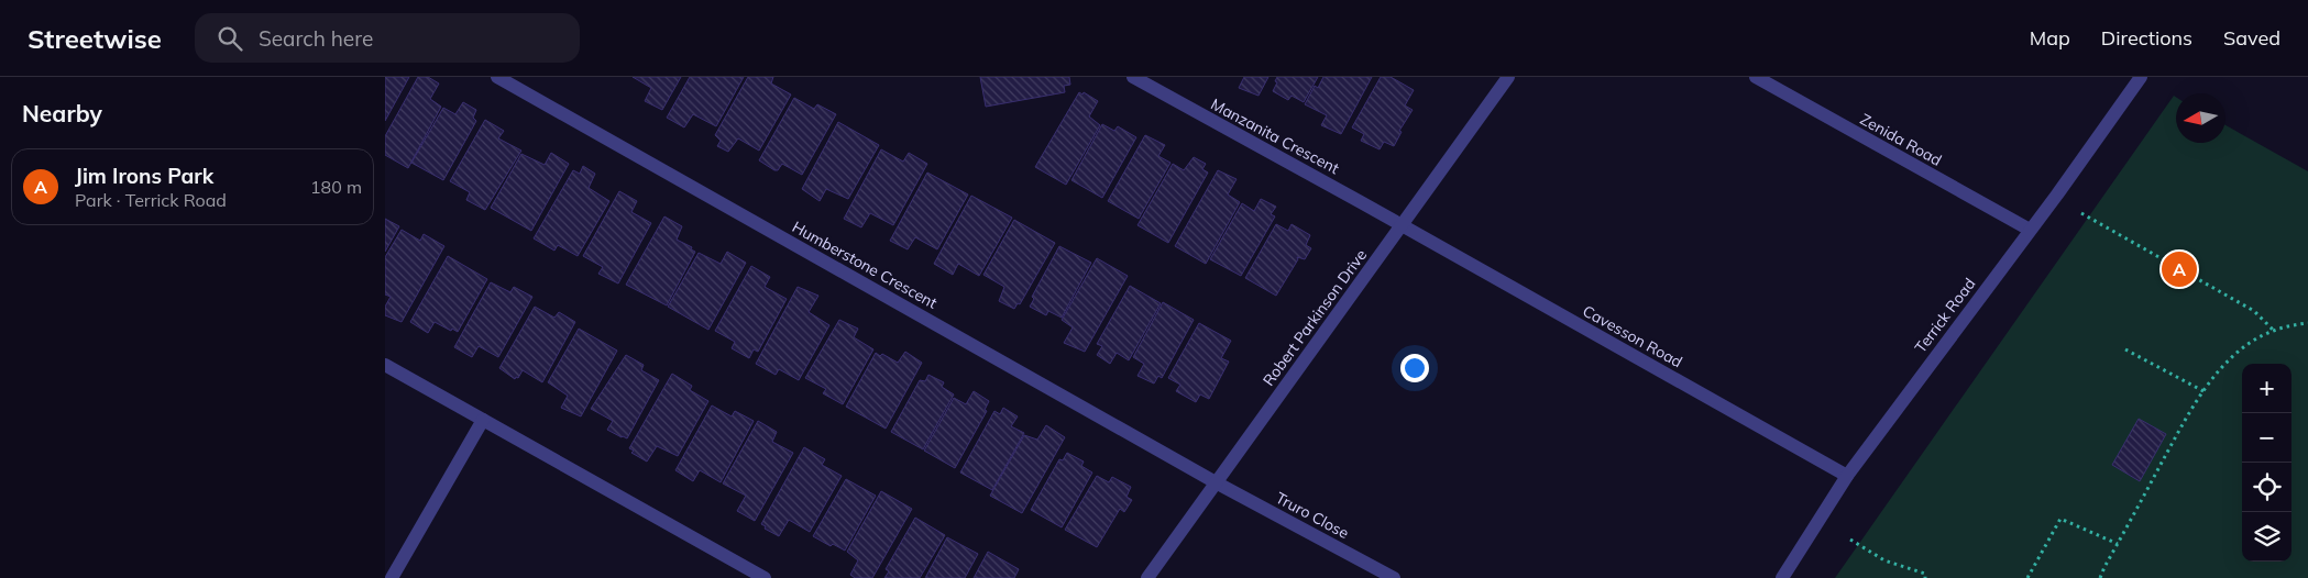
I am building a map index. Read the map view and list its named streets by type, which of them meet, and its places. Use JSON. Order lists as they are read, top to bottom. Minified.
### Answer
{"streets":{"street":["Manzanita Crescent","Zenida Road","Humberstone Crescent","Terrick Road","Robert Parkinson Drive","Cavesson Road","Truro Close"]},"crossings":[["Manzanita Crescent","Robert Parkinson Drive"],["Manzanita Crescent","Cavesson Road"],["Zenida Road","Terrick Road"],["Humberstone Crescent","Robert Parkinson Drive"],["Humberstone Crescent","Truro Close"],["Terrick Road","Cavesson Road"],["Robert Parkinson Drive","Cavesson Road"],["Robert Parkinson Drive","Truro Close"]],"north":"left","page":{"header":"Streetwise","search":"Search here","nav":["Map","Directions","Saved"],"heading":"Nearby","list":[{"mark":"A","name":"Jim Irons Park","note":"Park · Terrick Road","value":"180 m"}],"pins":"A","map_buttons":["+","−"]}}
